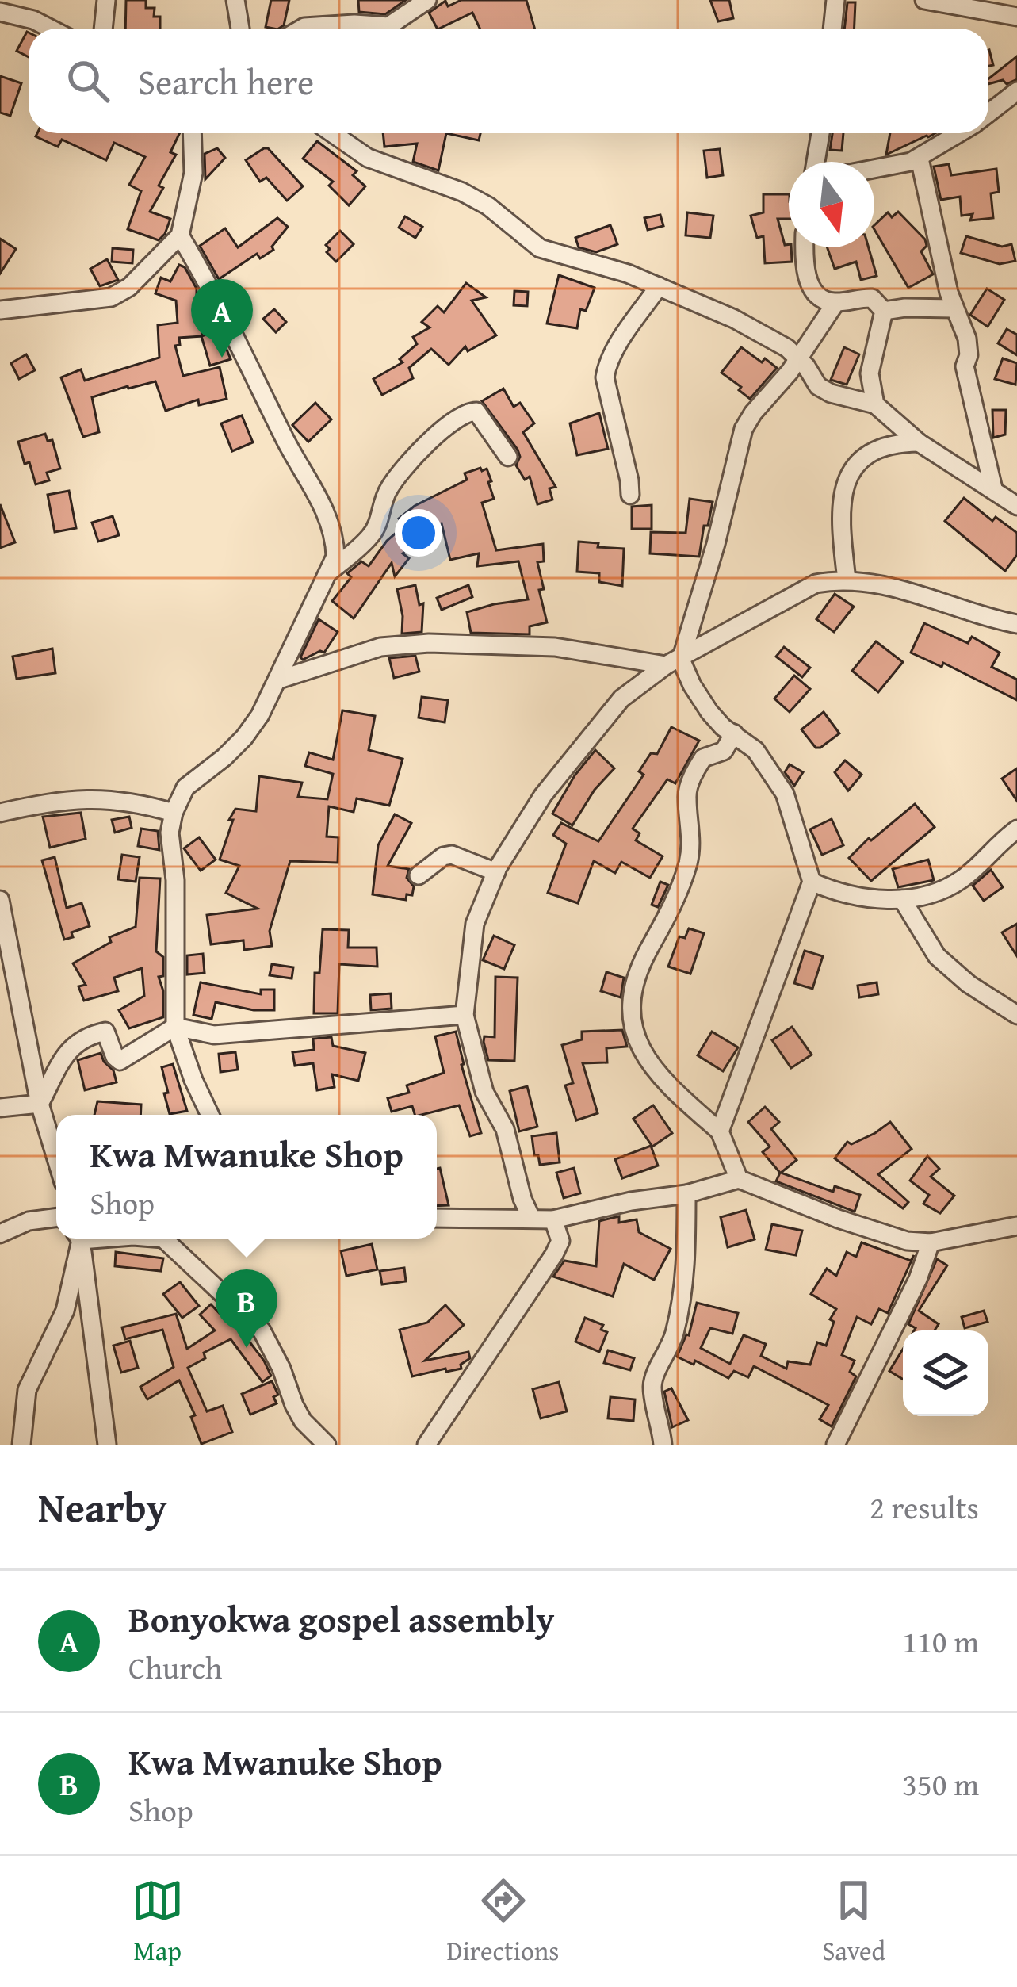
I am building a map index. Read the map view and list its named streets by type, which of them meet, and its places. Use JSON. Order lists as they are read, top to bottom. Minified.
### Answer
{"north":"bottom","page":{"search":"Search here","pins":["A","B"],"popup":["Kwa Mwanuke Shop","Shop"],"heading":["Nearby","2 results"],"list":[{"mark":"A","name":"Bonyokwa gospel assembly","note":"Church","value":"110 m"},{"mark":"B","name":"Kwa Mwanuke Shop","note":"Shop","value":"350 m"}],"nav":["Map","Directions","Saved"]}}
